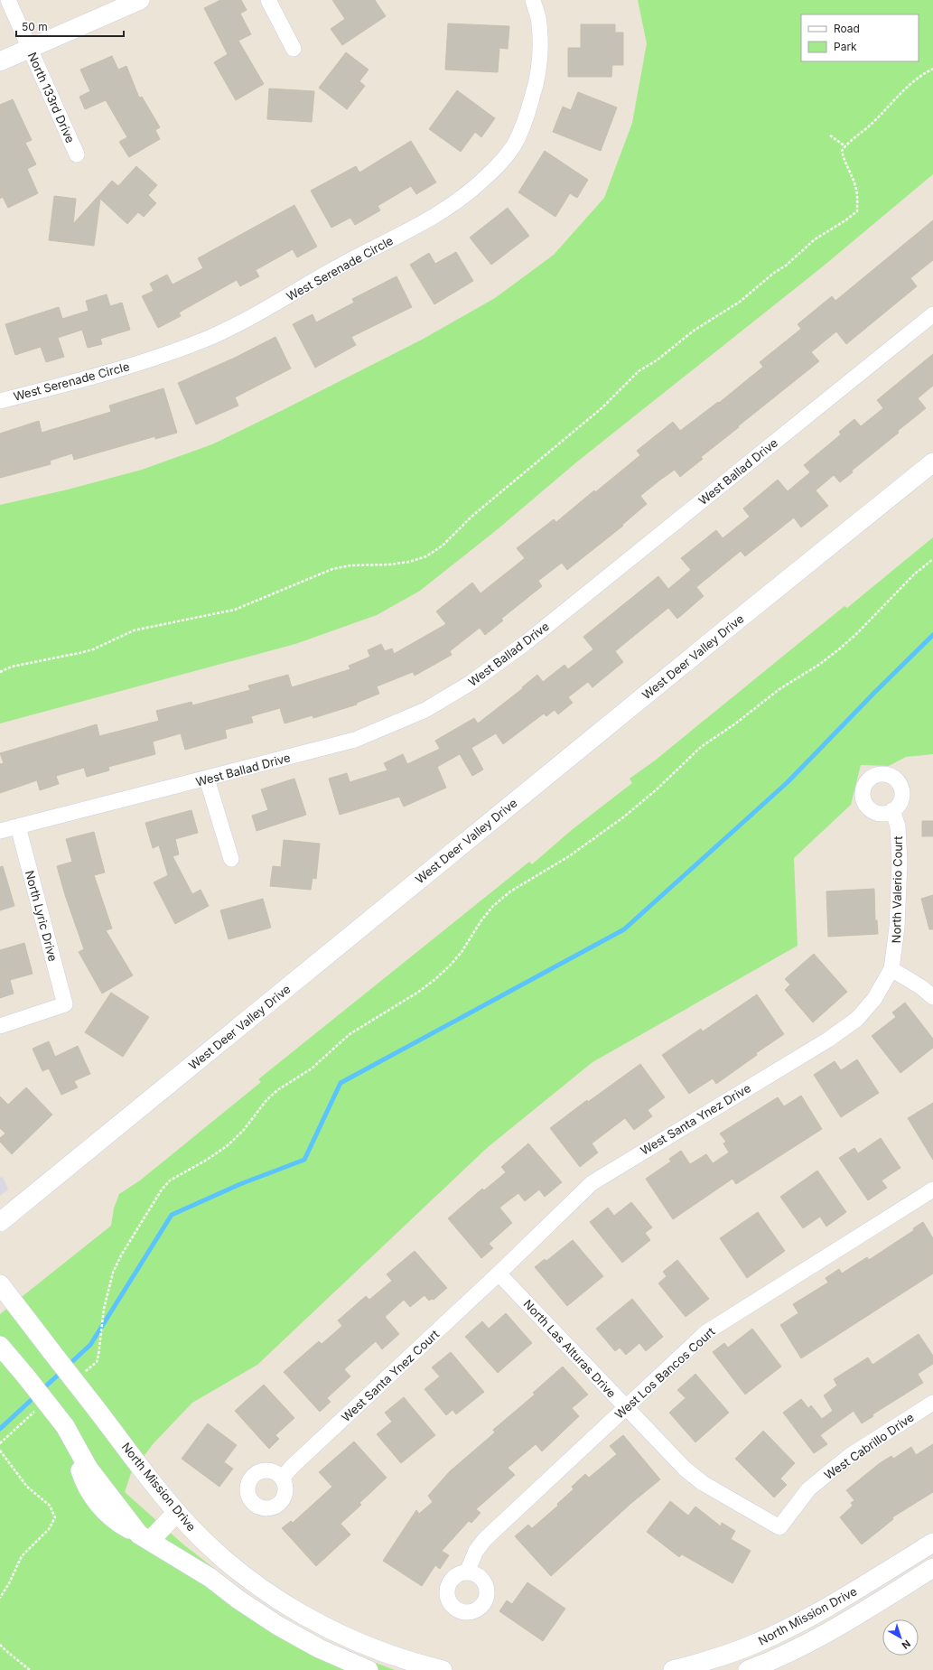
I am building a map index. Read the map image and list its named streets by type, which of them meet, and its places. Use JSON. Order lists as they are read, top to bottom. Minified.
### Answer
{"streets":{"street":["North 133rd Drive","West Serenade Circle","West Ballad Drive","West Deer Valley Drive","North Valerio Court","North Lyric Drive","West Santa Ynez Drive","North Las Alturas Drive","West Los Bancos Court","West Santa Ynez Court","West Cabrillo Drive","North Mission Drive"]},"crossings":[["West Ballad Drive","North Lyric Drive"],["North Valerio Court","West Santa Ynez Drive"],["West Santa Ynez Drive","North Las Alturas Drive"],["West Santa Ynez Drive","West Santa Ynez Court"],["North Las Alturas Drive","West Los Bancos Court"],["North Las Alturas Drive","West Santa Ynez Court"],["North Las Alturas Drive","West Cabrillo Drive"]],"legend":["Road","Park"],"scale_bar":"50 m","north":"bottom right"}
